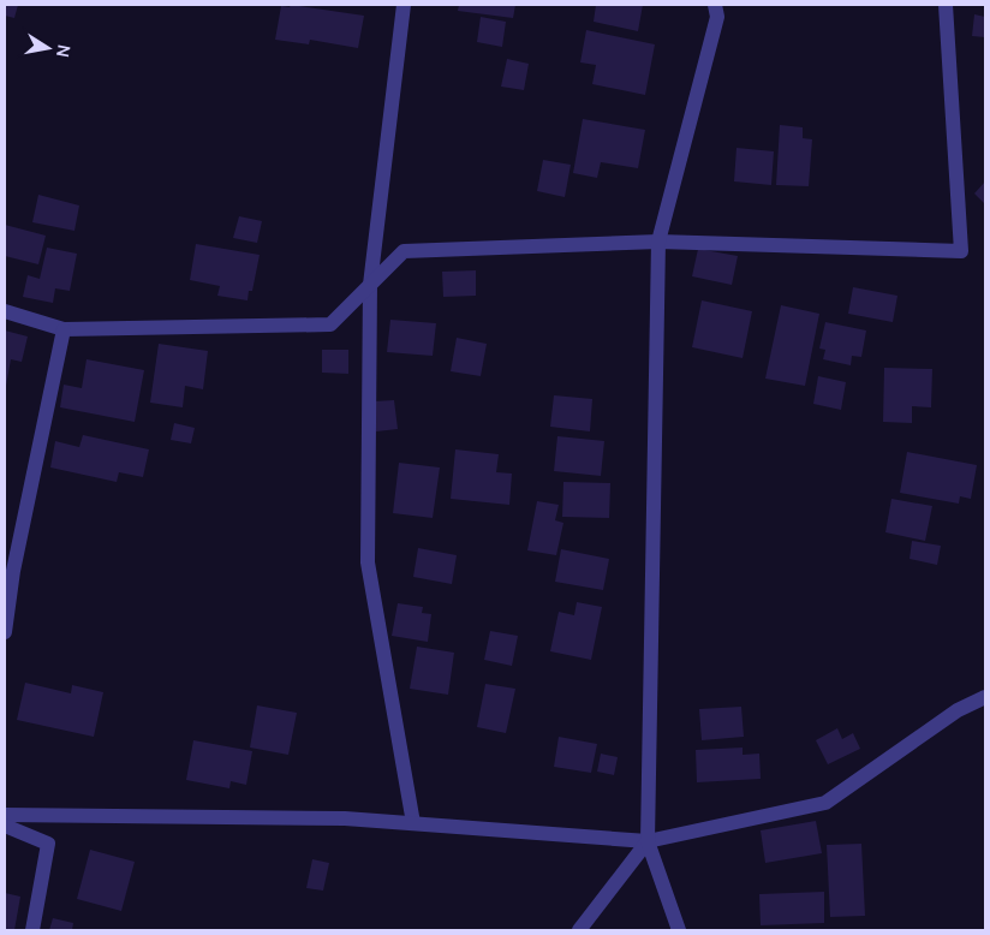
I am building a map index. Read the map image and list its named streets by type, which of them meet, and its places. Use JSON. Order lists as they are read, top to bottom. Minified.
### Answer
{"north":"right"}
